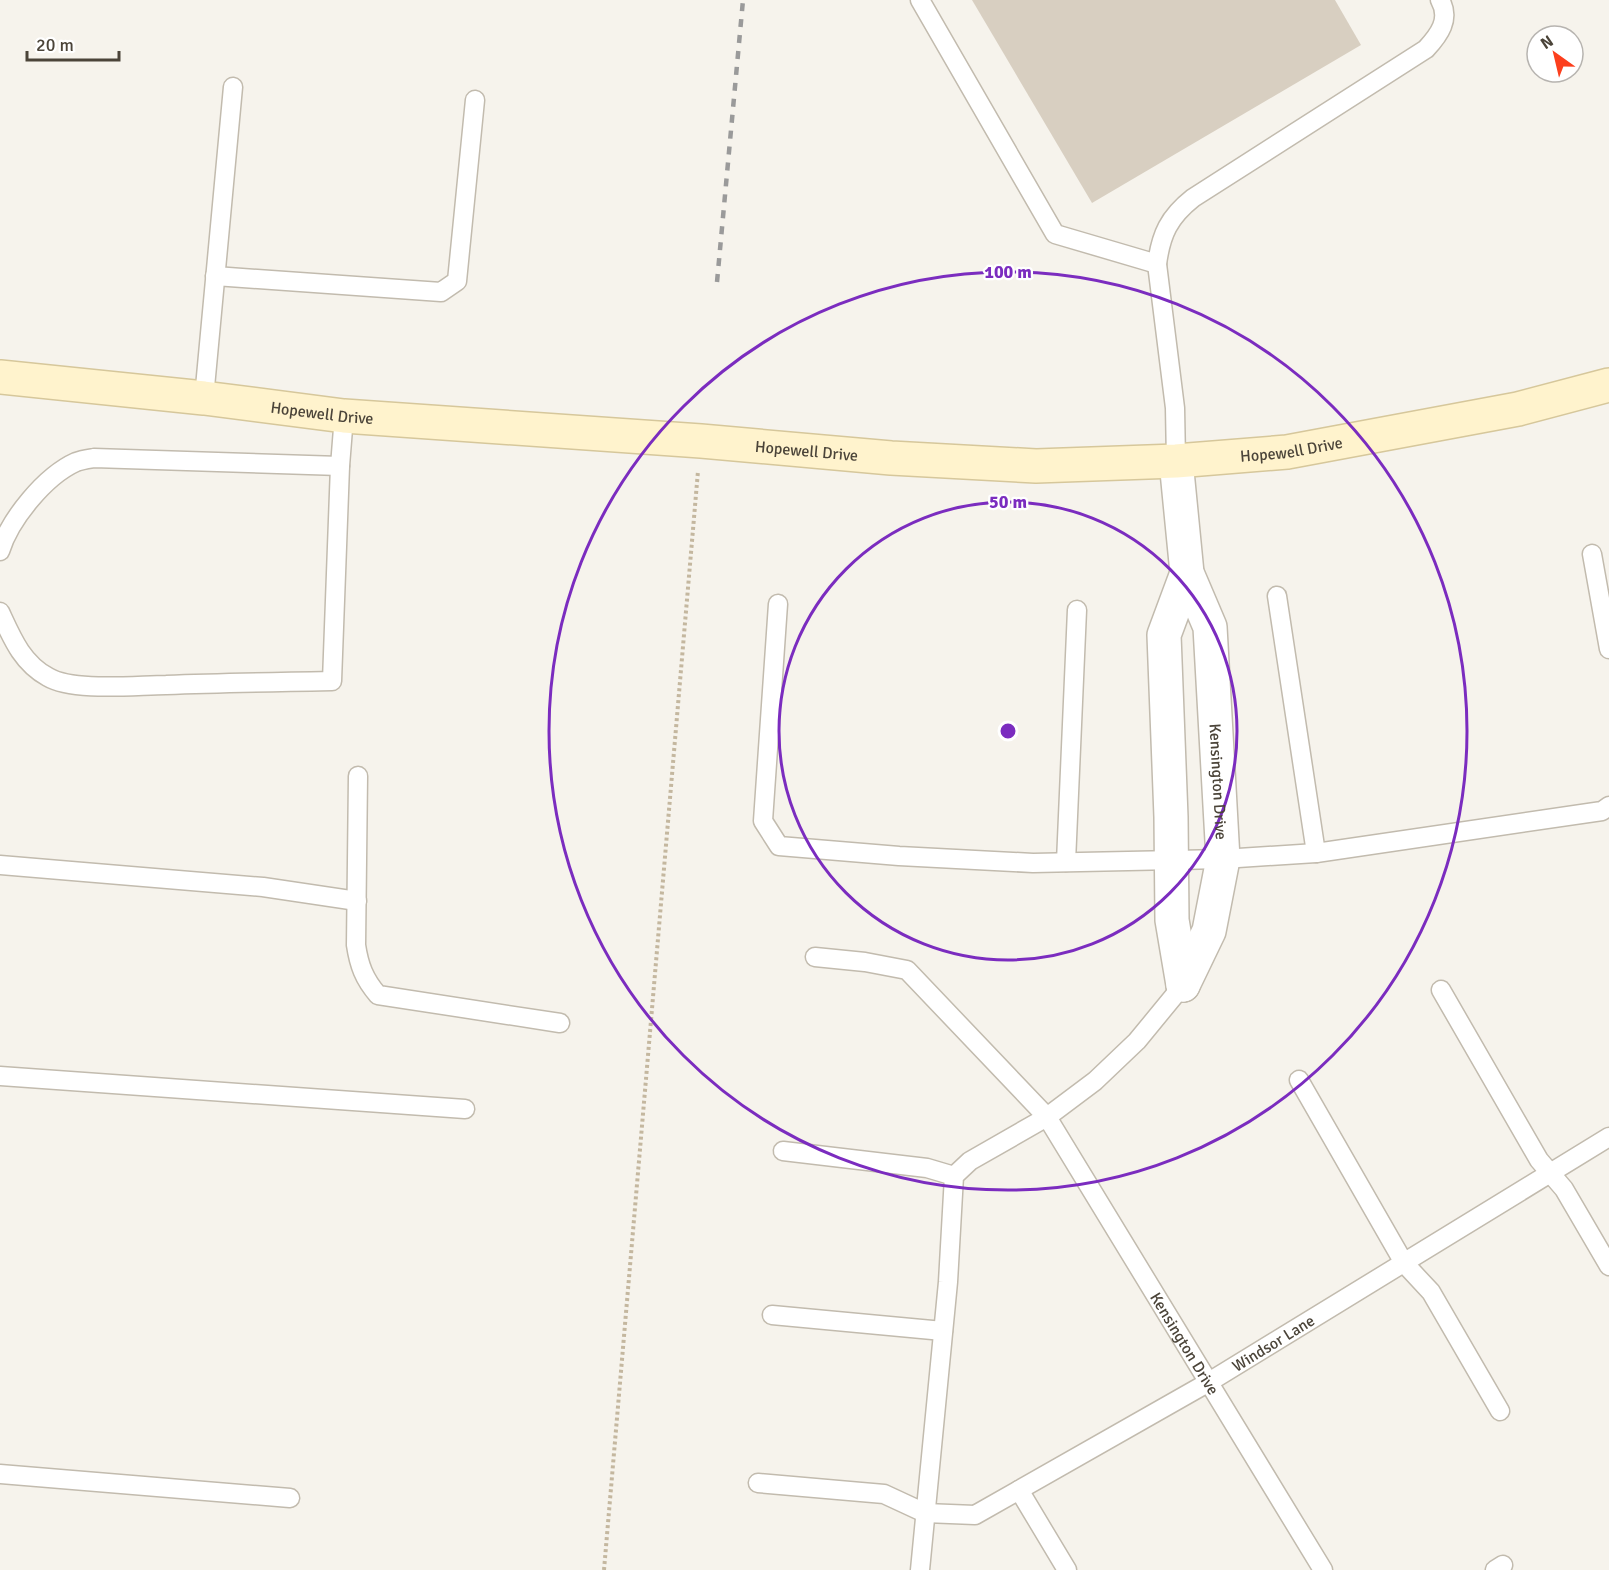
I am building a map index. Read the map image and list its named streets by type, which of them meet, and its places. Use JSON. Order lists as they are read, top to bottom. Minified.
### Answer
{"streets":{"main road":["Hopewell Drive"],"street":["Kensington Drive"],"lane":["Windsor Lane"]},"crossings":[["Hopewell Drive","Kensington Drive"],["Kensington Drive","Windsor Lane"]],"scale_bar":"20 m","north":"top left","rings":["100 m","50 m"]}
